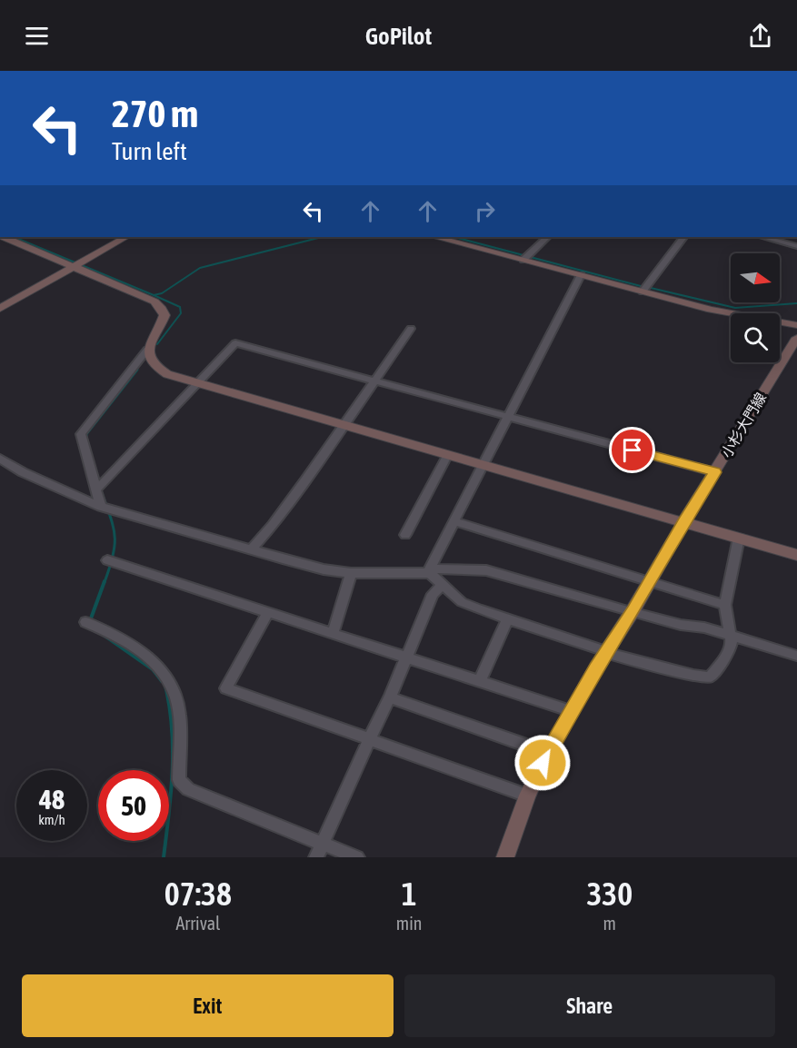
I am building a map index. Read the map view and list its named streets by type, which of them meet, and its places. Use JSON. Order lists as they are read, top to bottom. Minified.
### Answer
{"streets":{"street":["小杉大門線"]},"north":"right","page":{"header":"GoPilot","turn":["270 m","Turn left"],"speed":"48 km/h","limit":"50","eta":["07:38","Arrival","1","min","330","m"],"buttons":["Exit","Share"]}}
